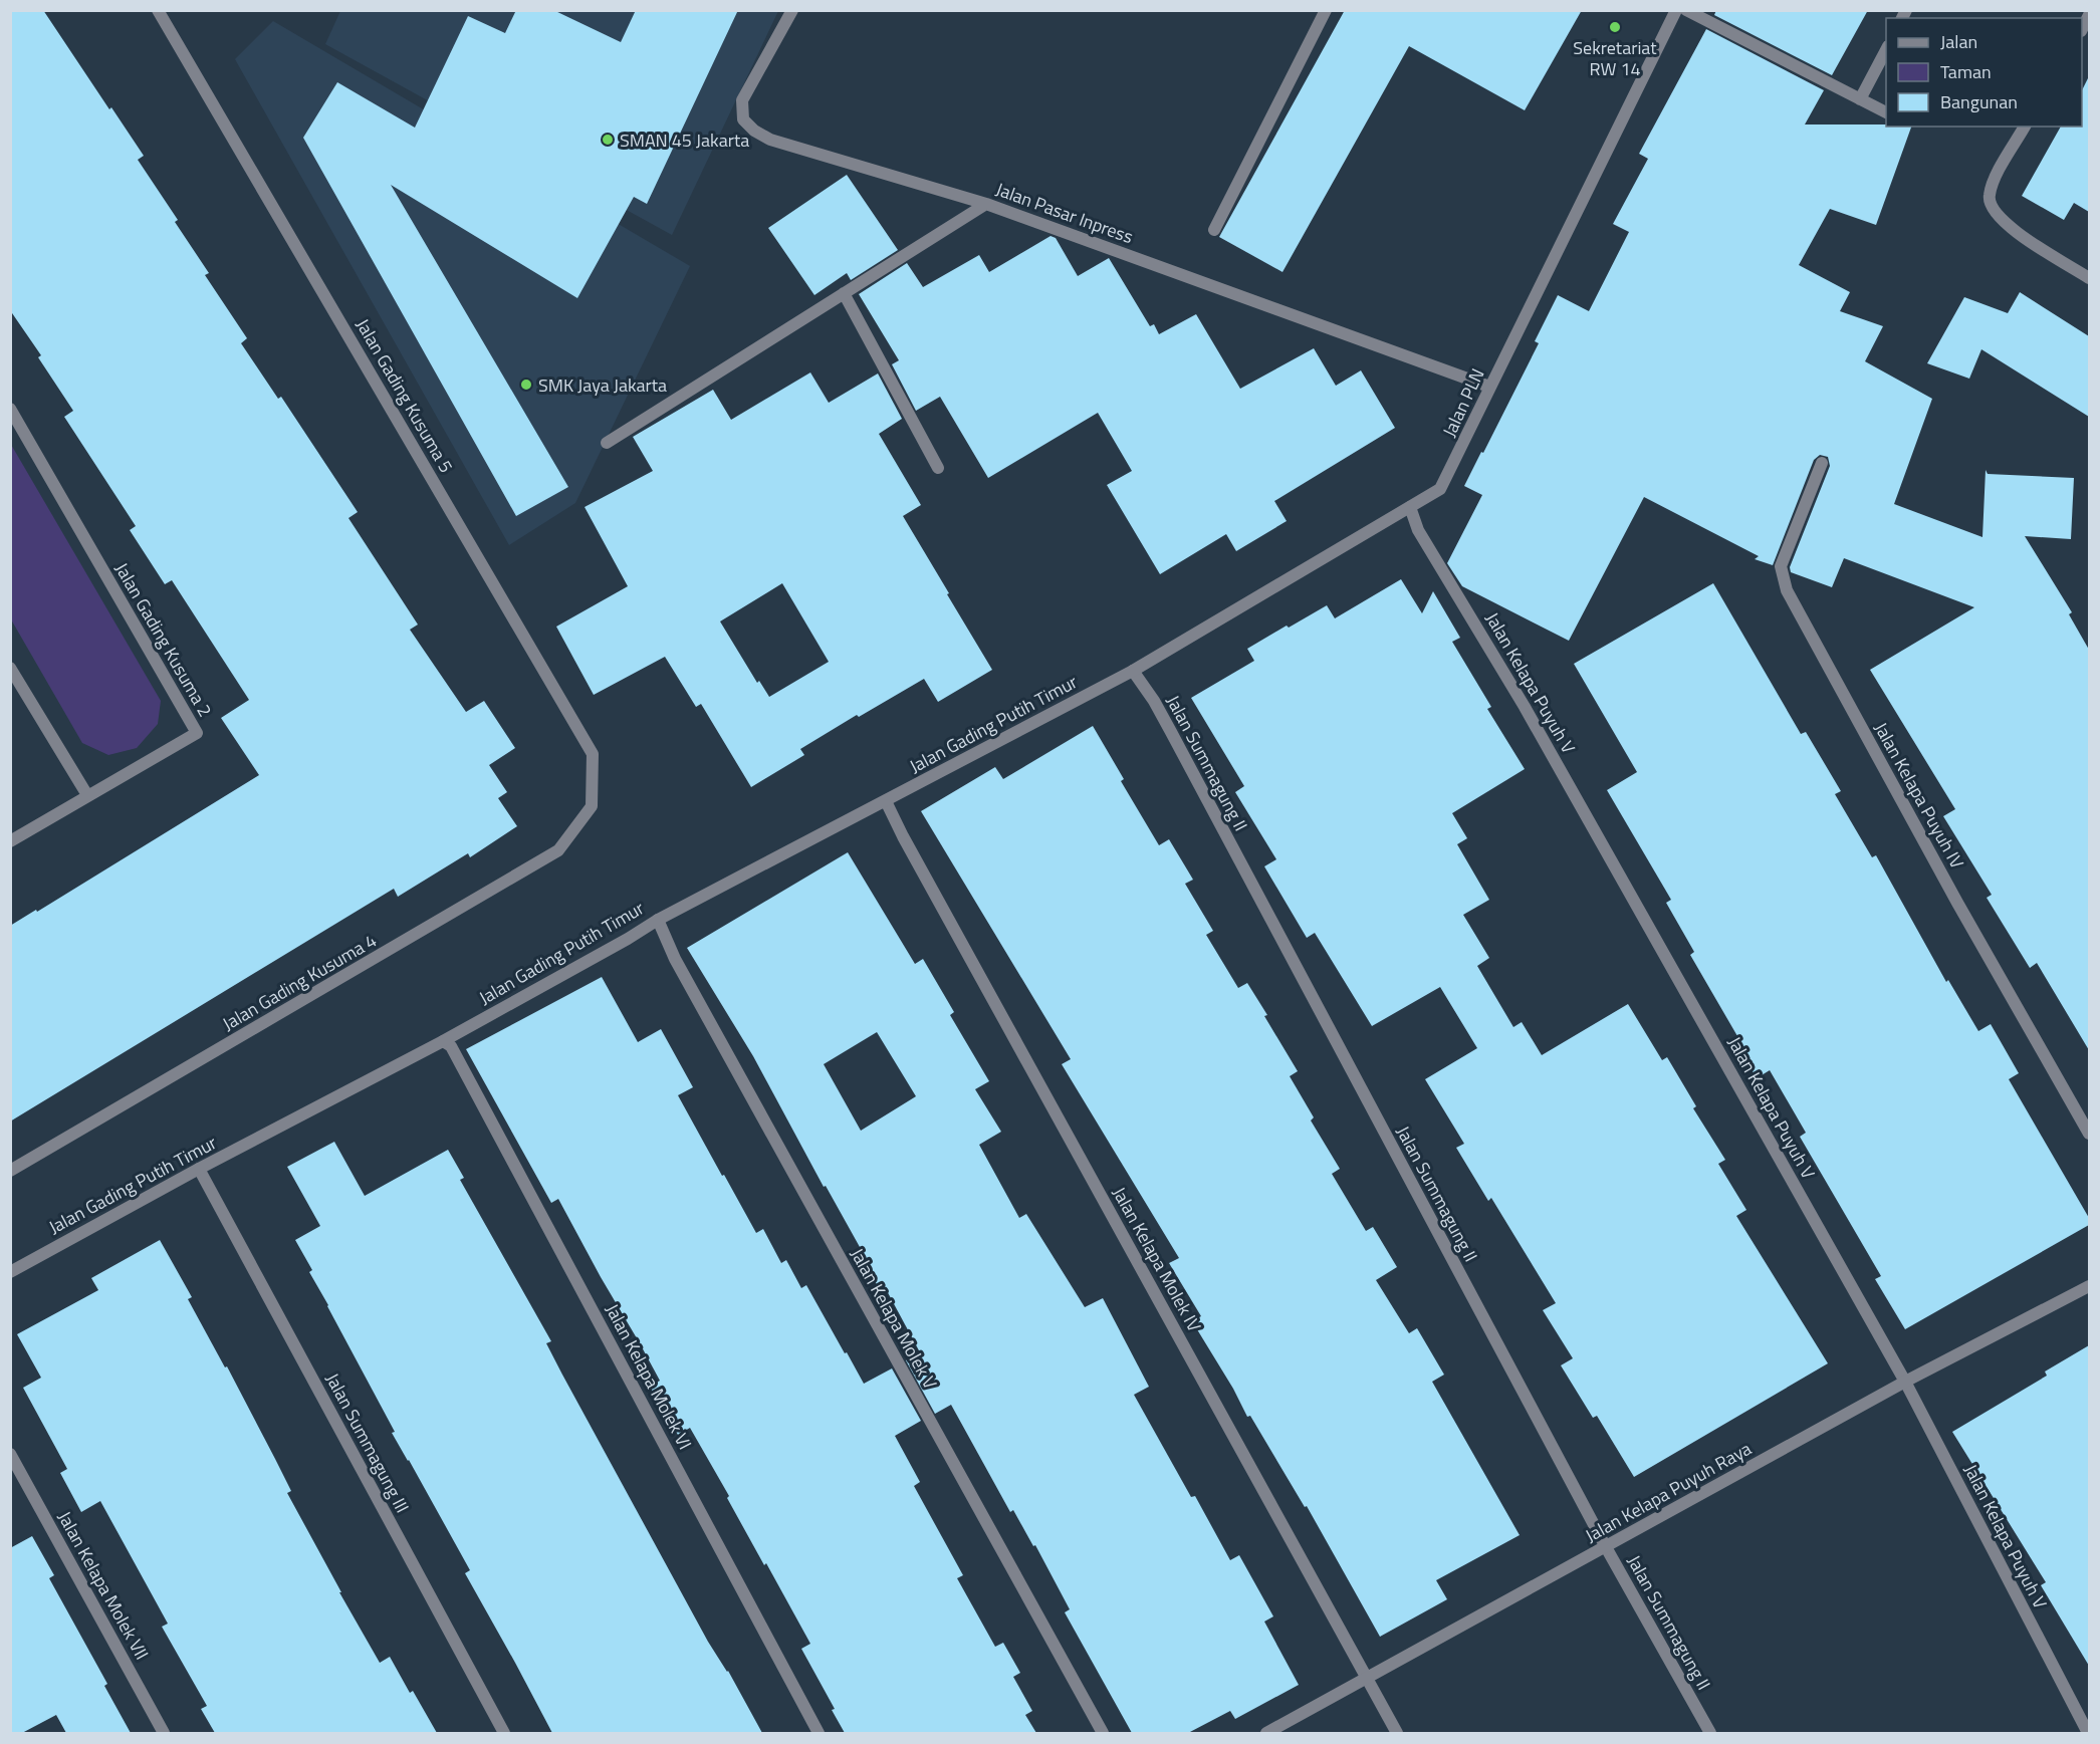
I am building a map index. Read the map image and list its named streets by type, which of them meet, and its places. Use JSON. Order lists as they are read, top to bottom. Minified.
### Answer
{"streets":{"street":["Jalan Pasar Inpress","Jalan Gading Kusuma 5","Jalan PLN","Jalan Gading Kusuma 2","Jalan Kelapa Puyuh V","Jalan Gading Putih Timur","Jalan Summagung II","Jalan Kelapa Puyuh IV","Jalan Gading Kusuma 4","Jalan Kelapa Molek IV","Jalan Kelapa Molek V","Jalan Kelapa Molek VI","Jalan Summagung III","Jalan Kelapa Puyuh Raya","Jalan Kelapa Molek VII"]},"crossings":[["Jalan Pasar Inpress","Jalan PLN"],["Jalan Gading Kusuma 5","Jalan Gading Kusuma 4"],["Jalan PLN","Jalan Kelapa Puyuh V"],["Jalan PLN","Jalan Gading Putih Timur"],["Jalan PLN","Jalan Summagung II"],["Jalan Kelapa Puyuh V","Jalan Kelapa Puyuh Raya"],["Jalan Gading Putih Timur","Jalan Summagung II"],["Jalan Gading Putih Timur","Jalan Kelapa Molek IV"],["Jalan Gading Putih Timur","Jalan Kelapa Molek V"],["Jalan Gading Putih Timur","Jalan Kelapa Molek VI"],["Jalan Gading Putih Timur","Jalan Summagung III"],["Jalan Summagung II","Jalan Kelapa Puyuh Raya"],["Jalan Kelapa Molek IV","Jalan Kelapa Puyuh Raya"]],"places":["Sekretariat RW 14","SMAN 45 Jakarta","SMK Jaya Jakarta"],"legend":["Jalan","Taman","Bangunan"]}
